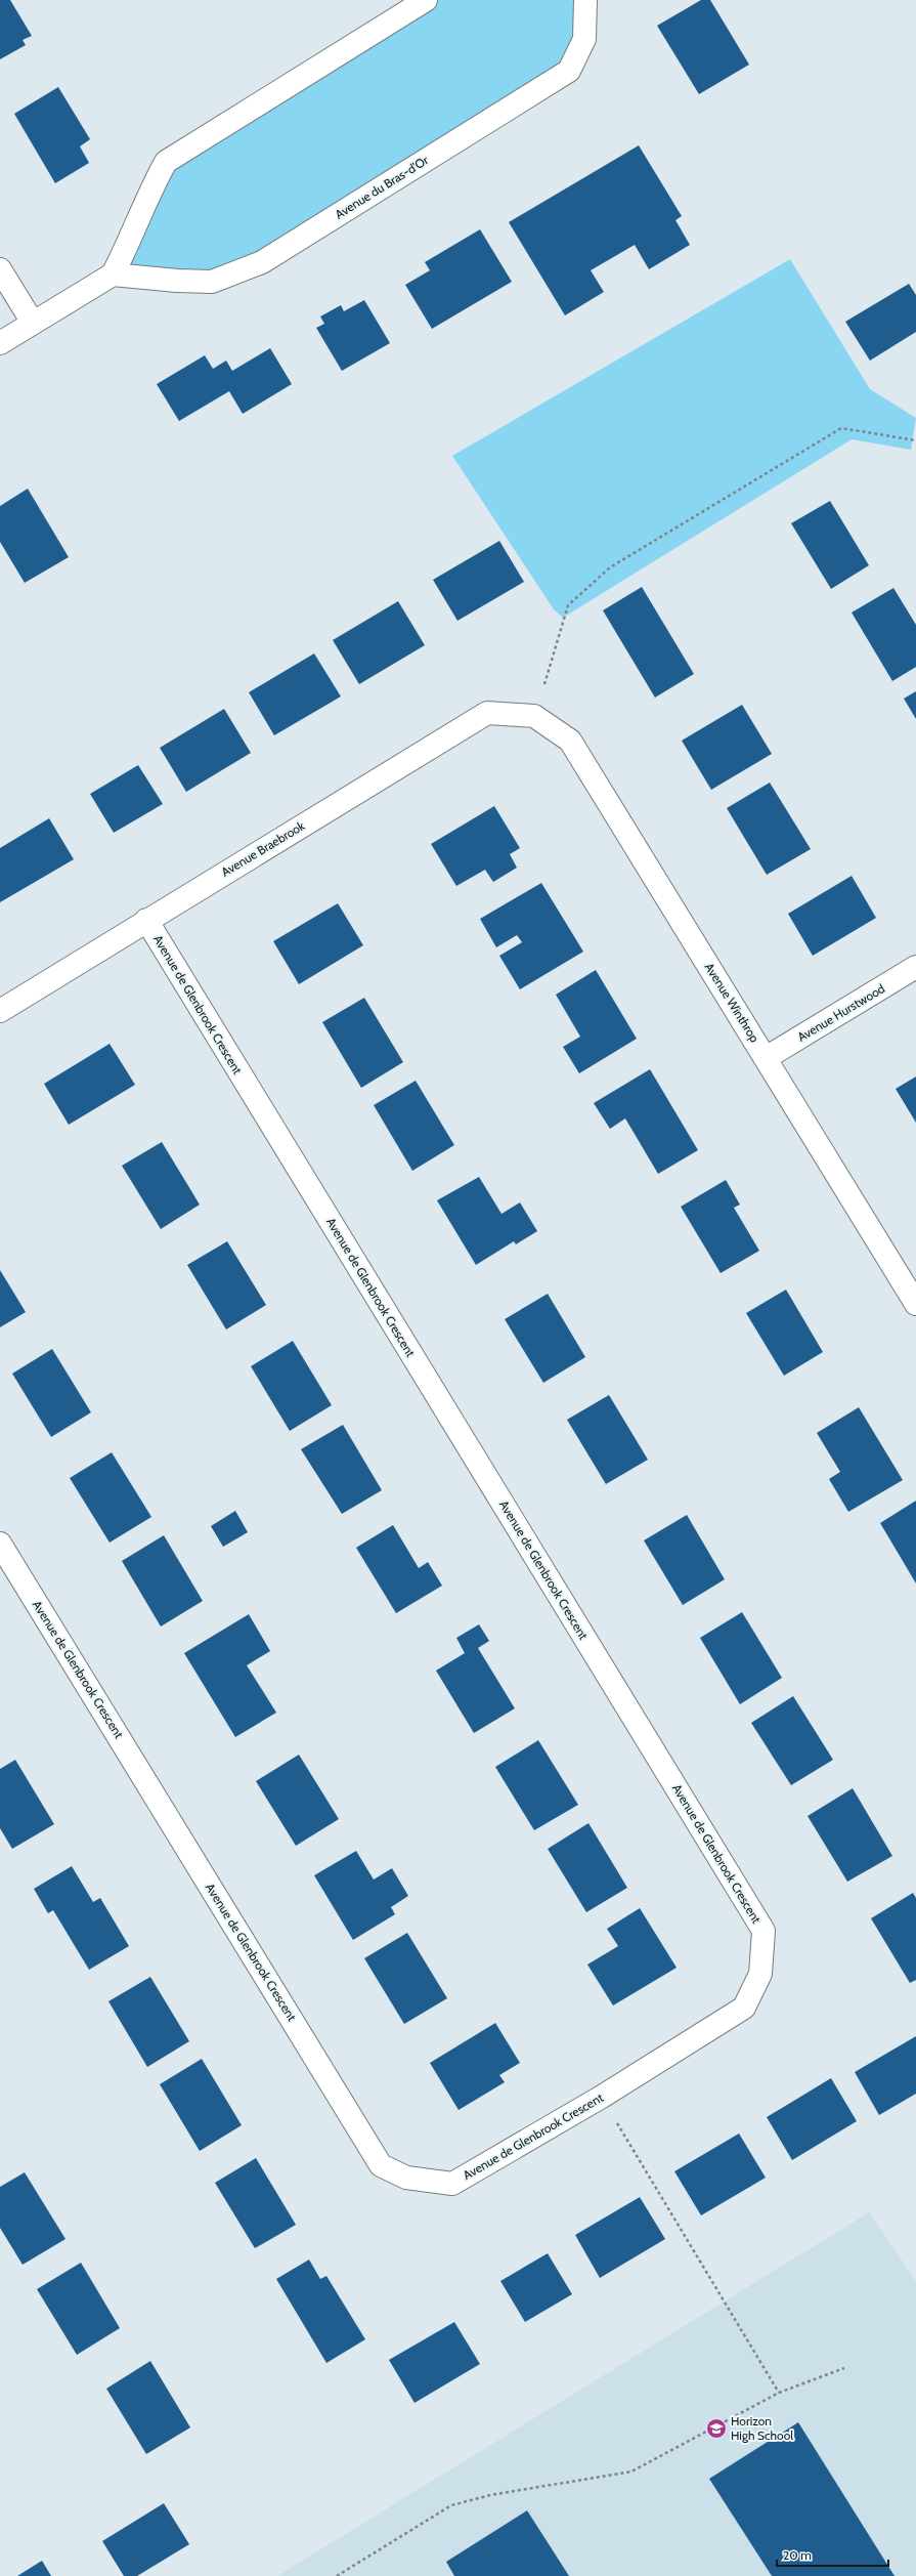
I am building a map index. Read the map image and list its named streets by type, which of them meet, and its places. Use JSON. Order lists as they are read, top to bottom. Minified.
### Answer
{"streets":{"street":["Avenue du Bras-d'Or","Avenue Braebrook","Avenue Winthrop","Avenue de Glenbrook Crescent","Avenue Hurstwood"]},"crossings":[["Avenue Braebrook","Avenue Winthrop"],["Avenue Braebrook","Avenue de Glenbrook Crescent"],["Avenue Winthrop","Avenue Hurstwood"]],"places":{"school or university":["Horizon High School"]},"scale_bar":"20 m"}
